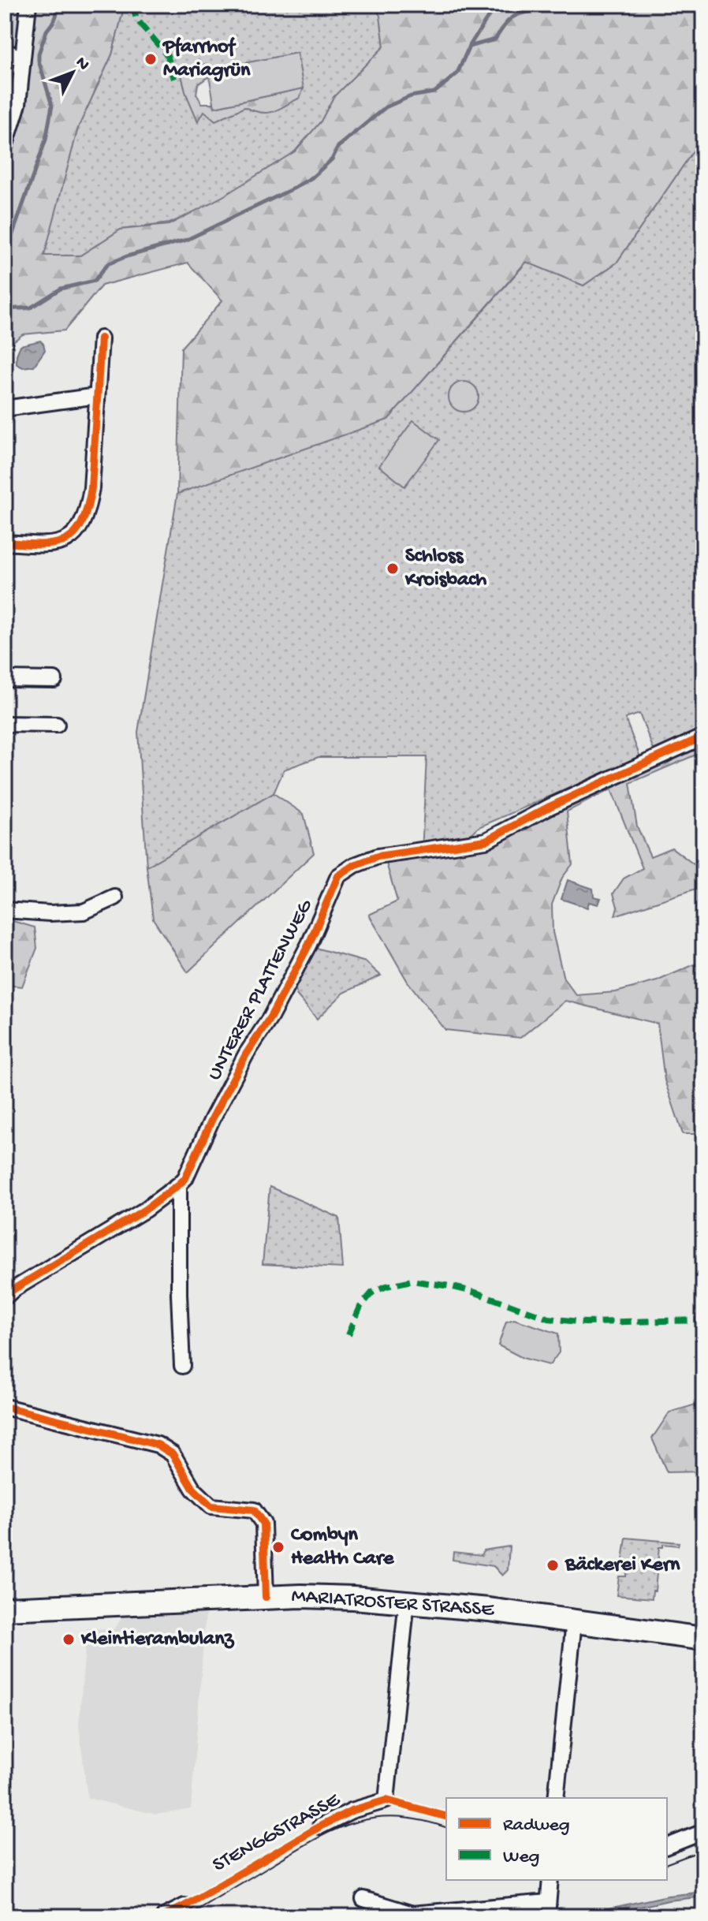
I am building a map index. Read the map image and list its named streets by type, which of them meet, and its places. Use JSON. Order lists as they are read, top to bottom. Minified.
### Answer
{"streets":{"main road":["MARIATROSTER STRASSE"],"street":["UNTERER PLATTENWEG","STENGGSTRASSE"]},"crossings":[["MARIATROSTER STRASSE","STENGGSTRASSE"]],"places":["Pfarrhof Mariagrün","Schloss Kroisbach","Combyn Health Care","Bäckerei Kern","Kleintierambulanz"],"legend":["Radweg","Weg"],"north":"top right"}
